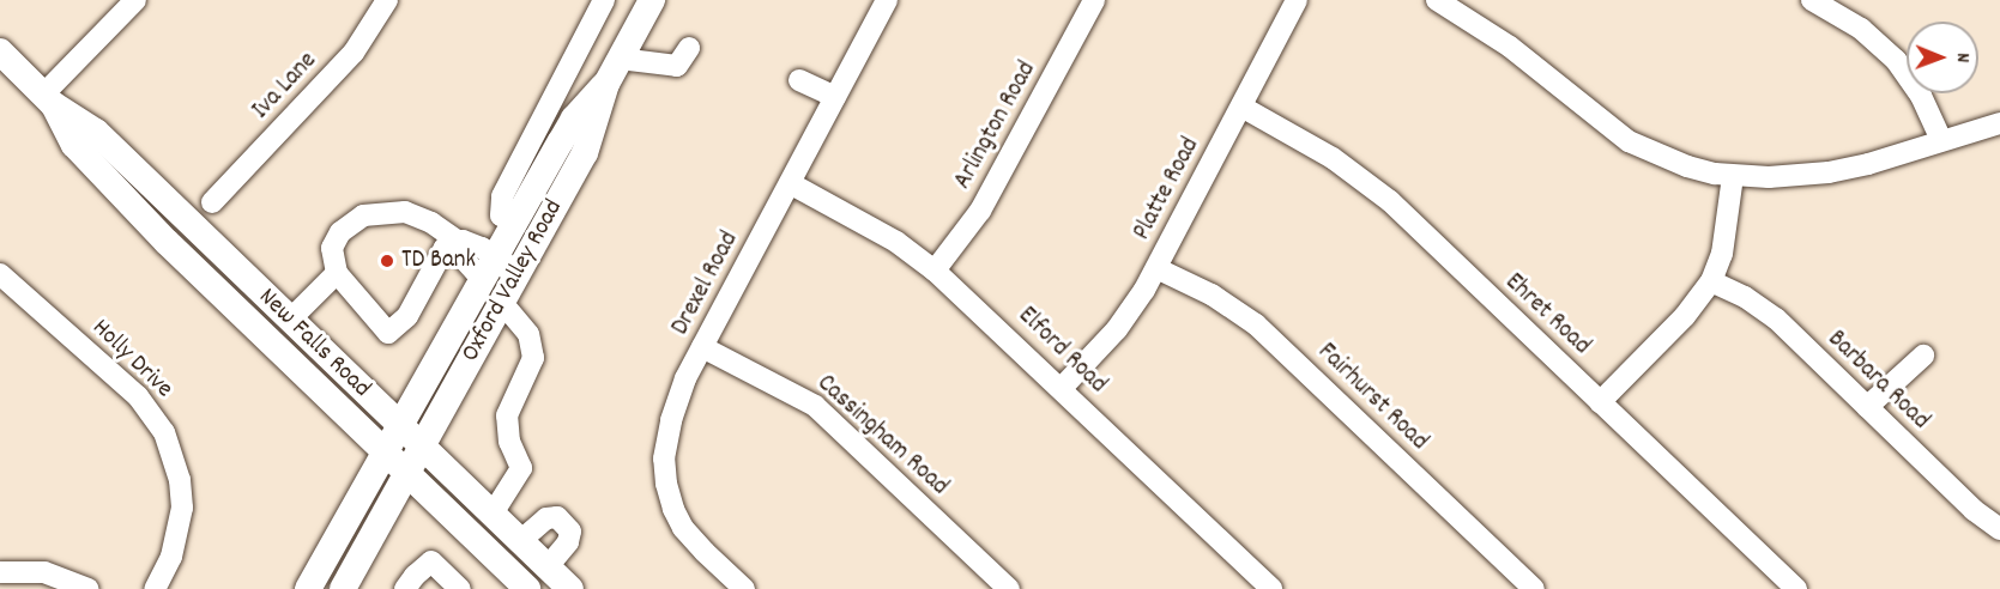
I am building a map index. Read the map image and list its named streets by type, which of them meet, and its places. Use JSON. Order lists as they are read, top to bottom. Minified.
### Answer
{"streets":{"main road":["Oxford Valley Road","New Falls Road"],"street":["Iva Lane","Arlington Road","Platte Road","Drexel Road","Ehret Road","Elford Road","Holly Drive","Barbara Road","Fairhurst Road","Cassingham Road"]},"crossings":[["Arlington Road","Elford Road"],["Platte Road","Ehret Road"],["Platte Road","Elford Road"],["Platte Road","Fairhurst Road"],["Oxford Valley Road","New Falls Road"],["Drexel Road","Elford Road"],["Drexel Road","Cassingham Road"]],"places":["TD Bank"],"north":"right"}
